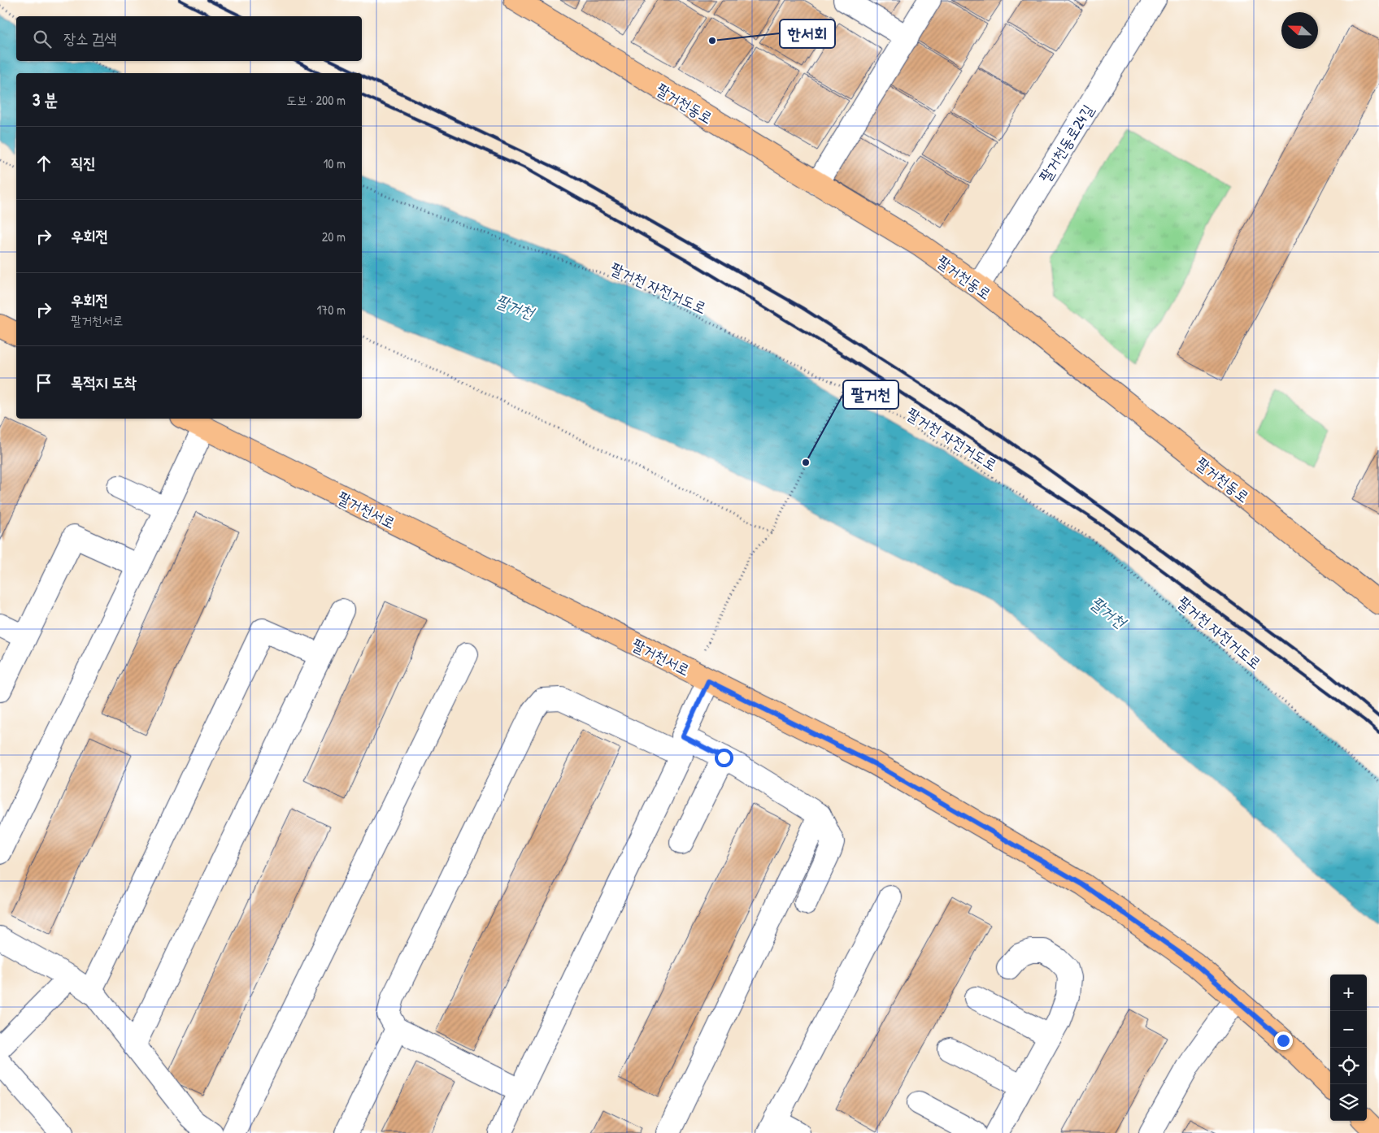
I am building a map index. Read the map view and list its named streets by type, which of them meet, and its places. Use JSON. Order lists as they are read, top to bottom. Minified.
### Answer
{"streets":{"main road":["팔거천동로","팔거천서로"],"street":["팔거천동로24길"],"path":["팔거천 자전거도로"]},"crossings":[["팔거천동로","팔거천동로24길"]],"water":["팔거천"],"places":["한서회","팔거천"],"north":"left","page":{"search":"장소 검색","heading":["3 분","도보 · 200 m"],"list":[["직진","10 m"],["우회전","20 m"],["우회전","팔거천서로","170 m"],"목적지 도착"],"map_buttons":["+","−"]}}
